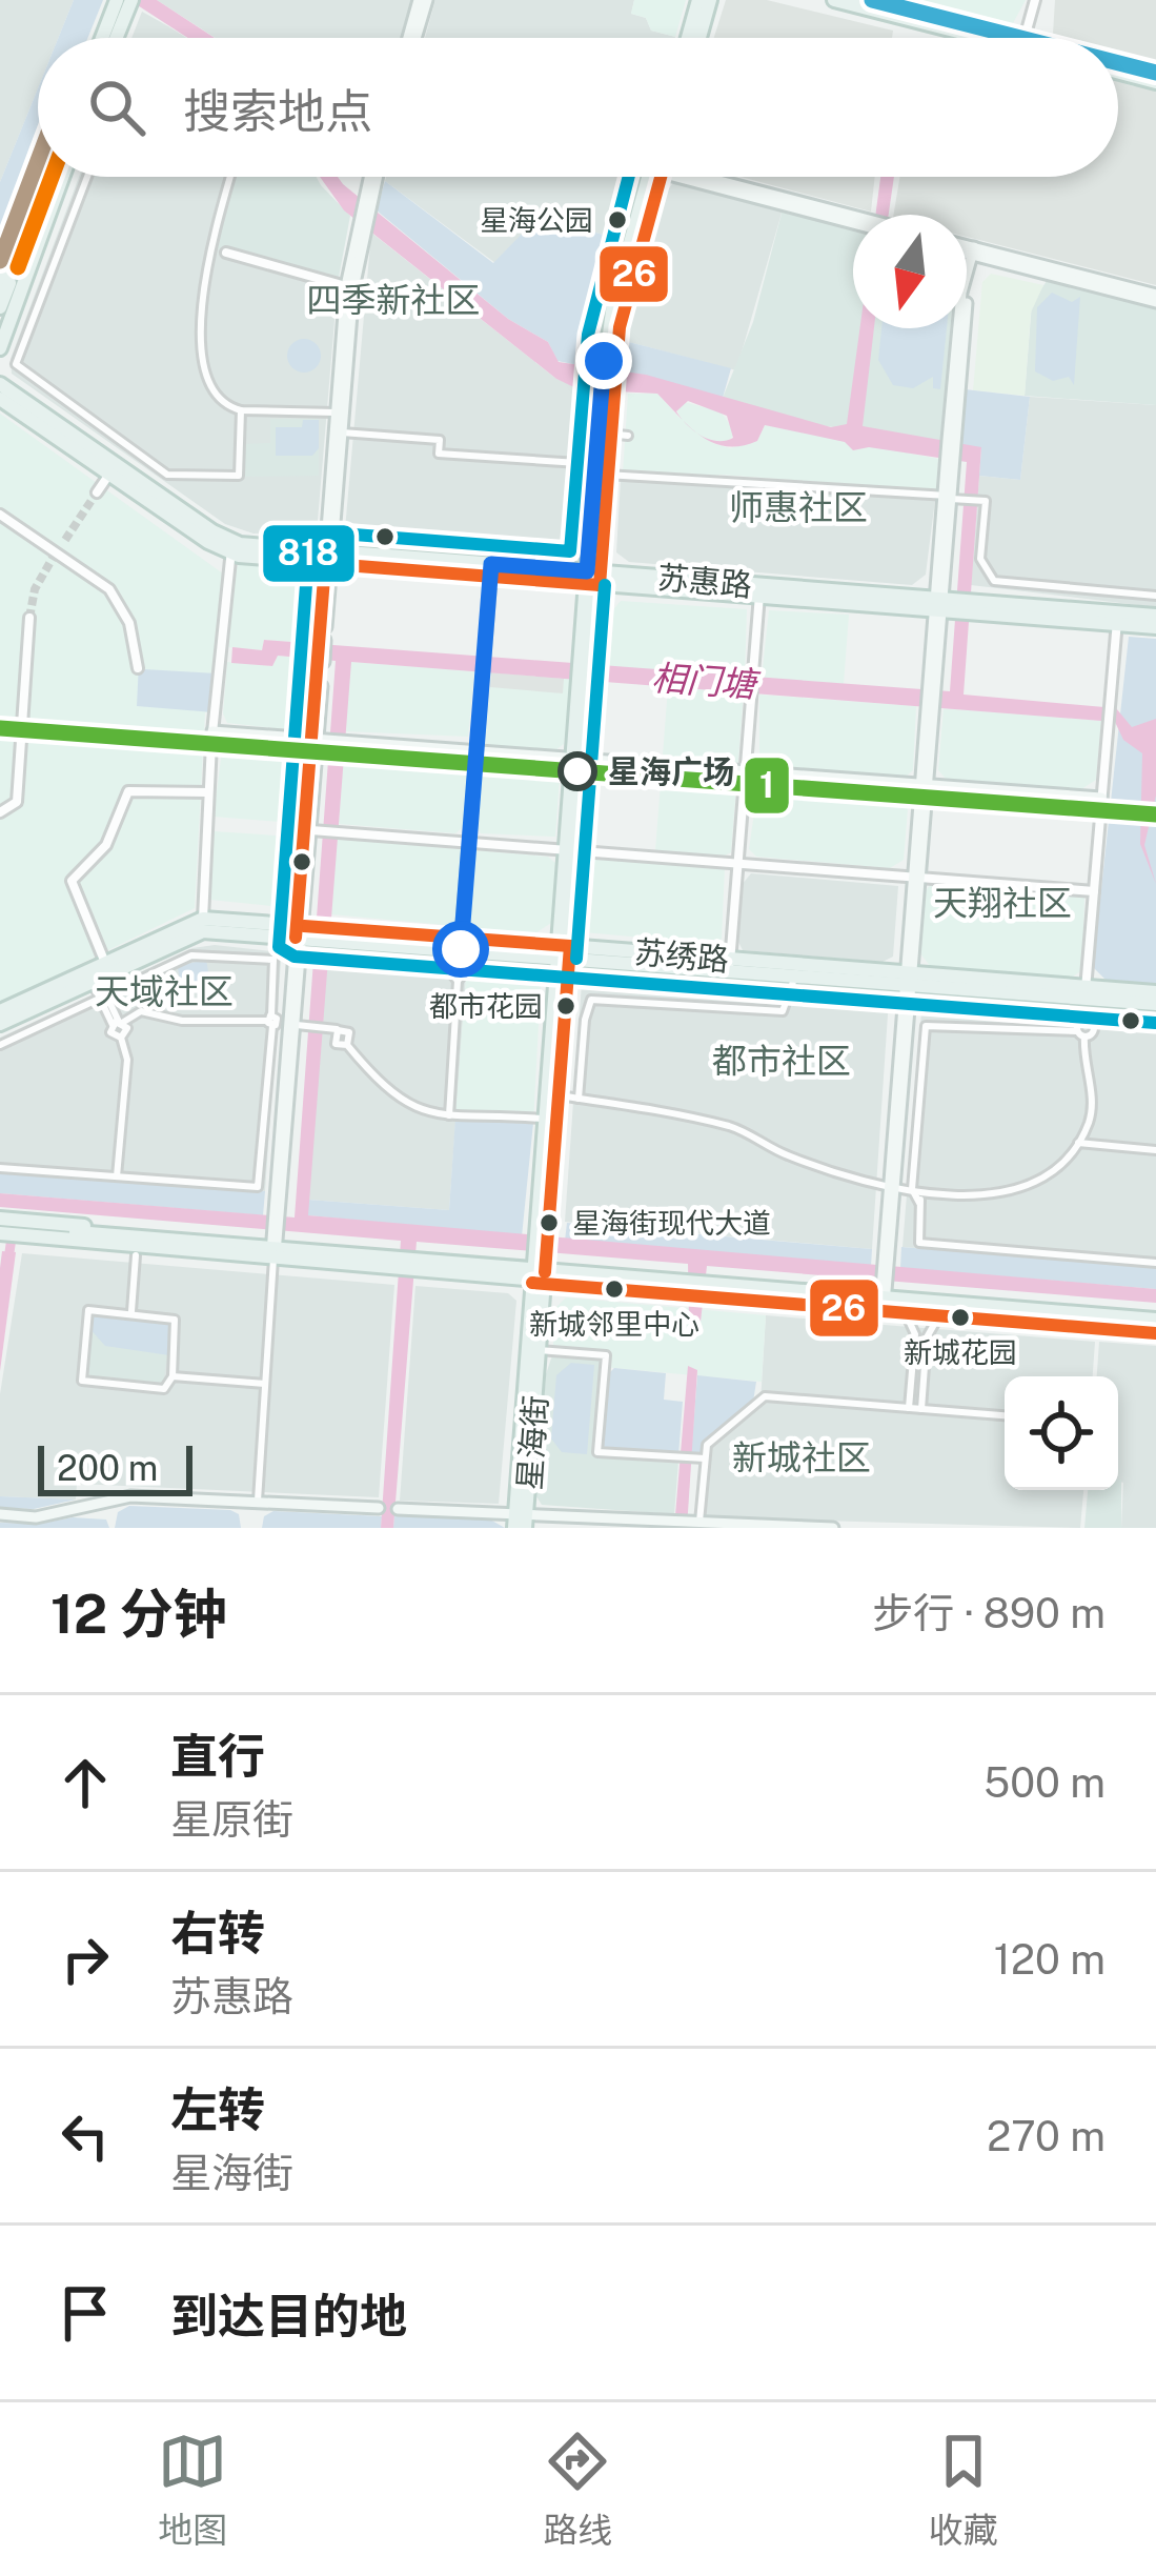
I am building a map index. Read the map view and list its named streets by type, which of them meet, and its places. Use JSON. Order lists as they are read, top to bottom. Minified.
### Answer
{"streets":{"main road":["苏惠路","苏绣路","星海街"]},"crossings":[["苏惠路","星海街"],["苏绣路","星海街"]],"districts":["四季新社区","师惠社区","天翔社区","天域社区","都市社区","新城社区"],"water":["相门塘"],"places":["星海公园","星海广场","都市花园","星海街现代大道","新城邻里中心","新城花园"],"lines":["transit line 26","transit line 818","transit line 1"],"scale_bar":"200 m","north":"bottom","page":{"search":"搜索地点","scale":"200 m","heading":["12 分钟","步行 · 890 m"],"list":[["直行","星原街","500 m"],["右转","苏惠路","120 m"],["左转","星海街","270 m"],"到达目的地"],"nav":["地图","路线","收藏"]}}
